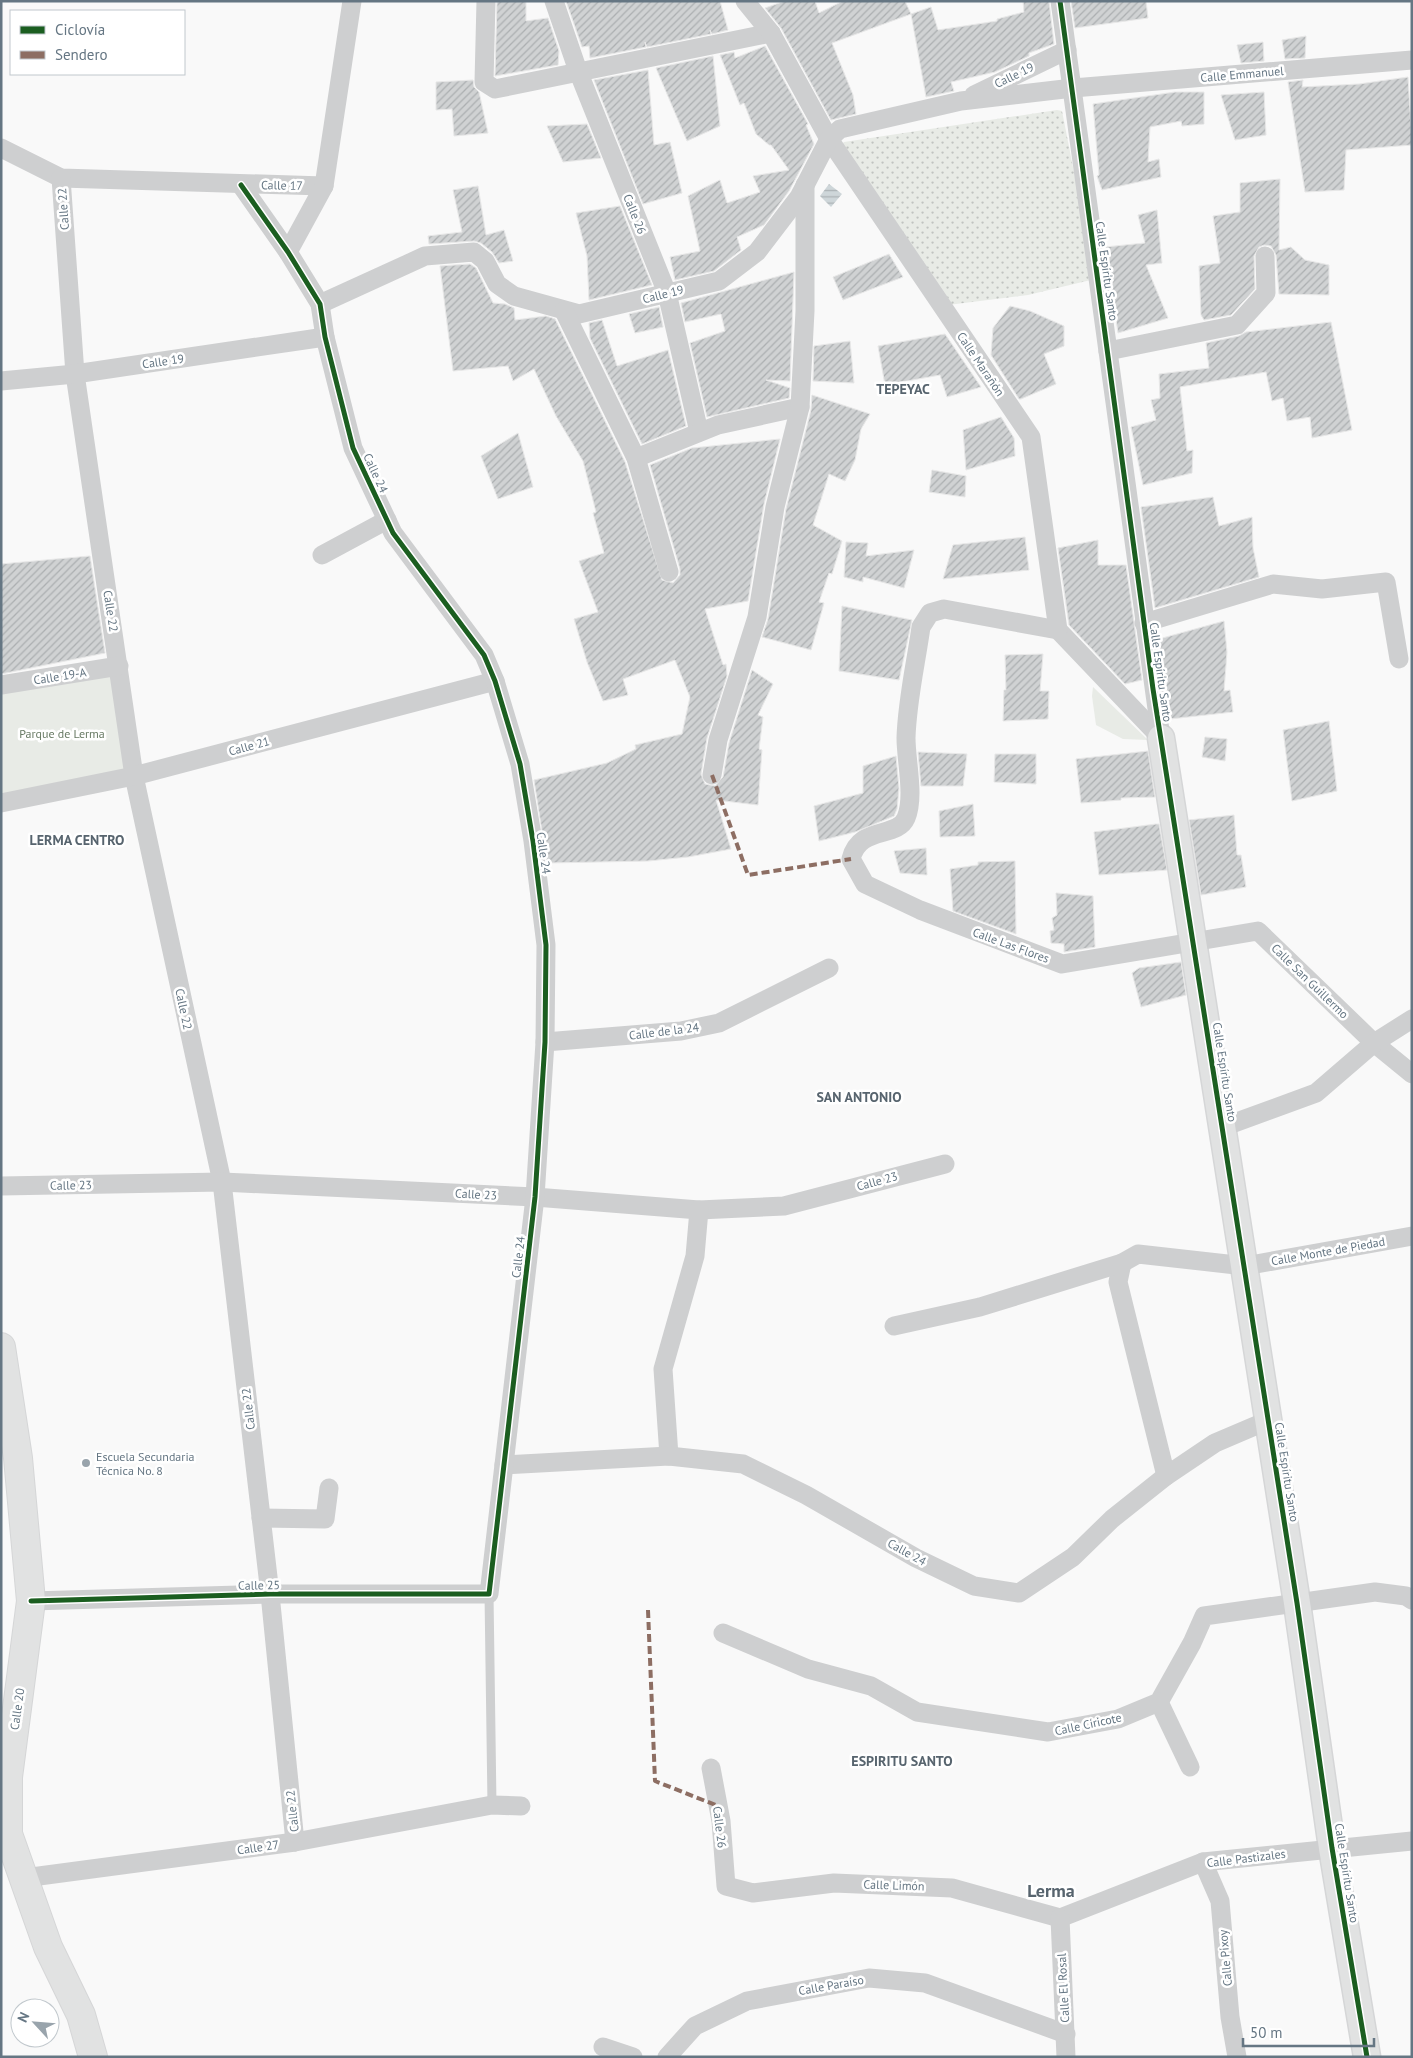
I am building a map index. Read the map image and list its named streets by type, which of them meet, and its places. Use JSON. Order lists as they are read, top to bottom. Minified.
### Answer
{"streets":{"main road":["Calle 20"],"street":["Calle Emmanuel","Calle 19","Calle 17","Calle 22","Calle 26","Calle Espíritu Santo","Calle Marañón","Calle 24","Calle 19-A","Calle 21","Calle Las Flores","Calle San Guillermo","Calle de la 24","Calle 23","Calle Monte de Piedad","Calle 25","Calle Ciricote","Calle 27","Calle Pastizales","Calle Limón","Calle Pixoy","Calle Paraíso","Calle El Rosal"]},"crossings":[["Calle Emmanuel","Calle 19"],["Calle Emmanuel","Calle Espíritu Santo"],["Calle 19","Calle 22"],["Calle 19","Calle 26"],["Calle 19","Calle Espíritu Santo"],["Calle 19","Calle Marañón"],["Calle 19","Calle 24"],["Calle 17","Calle 22"],["Calle 17","Calle 24"],["Calle 22","Calle 19-A"],["Calle 22","Calle 21"],["Calle 22","Calle 23"],["Calle 22","Calle 25"],["Calle 22","Calle 27"],["Calle 26","Calle Limón"],["Calle Espíritu Santo","Calle 24"],["Calle Espíritu Santo","Calle Las Flores"],["Calle Espíritu Santo","Calle San Guillermo"],["Calle Espíritu Santo","Calle Monte de Piedad"],["Calle Espíritu Santo","Calle Pastizales"],["Calle Marañón","Calle Las Flores"],["Calle 24","Calle 21"],["Calle 24","Calle de la 24"],["Calle 24","Calle 23"],["Calle 24","Calle 25"],["Calle Las Flores","Calle San Guillermo"],["Calle 25","Calle 20"],["Calle 20","Calle 27"],["Calle Pastizales","Calle Limón"],["Calle Pastizales","Calle Pixoy"],["Calle Pastizales","Calle El Rosal"],["Calle Limón","Calle El Rosal"],["Calle Paraíso","Calle El Rosal"]],"districts":["TEPEYAC","LERMA CENTRO","SAN ANTONIO","ESPIRITU SANTO","Lerma"],"parks":["Parque de Lerma"],"places":["Escuela Secundaria Técnica No. 8"],"legend":["Ciclovía","Sendero"],"scale_bar":"50 m","north":"top left"}
